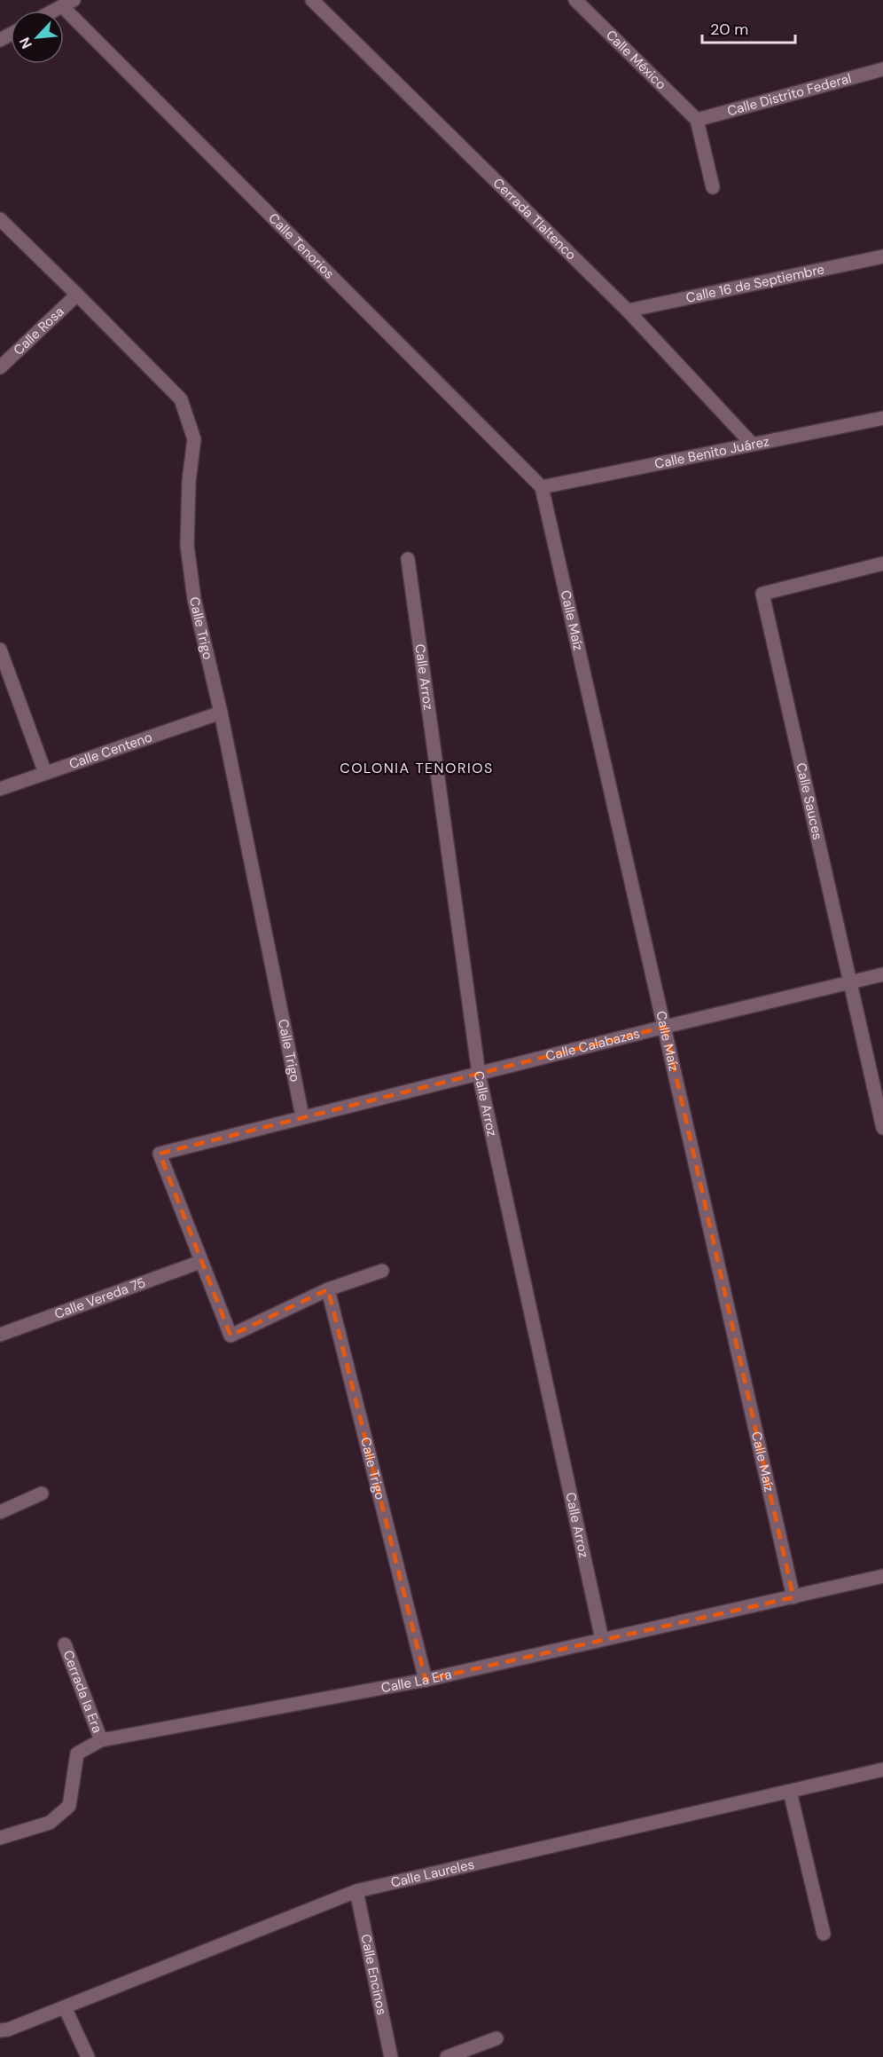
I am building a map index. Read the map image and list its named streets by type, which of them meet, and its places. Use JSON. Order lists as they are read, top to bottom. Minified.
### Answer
{"streets":{"street":["Calle México","Calle Distrito Federal","Cerrada Tlaltenco","Calle Tenorios","Calle 16 de Septiembre","Calle Rosa","Calle Benito Juárez","Calle Maíz","Calle Trigo","Calle Arroz","Calle Centeno","Calle Sauces","Calle Calabazas","Calle Vereda 75","Calle La Era","Cerrada la Era","Calle Laureles","Calle Encinos"]},"crossings":[["Calle México","Calle Distrito Federal"],["Cerrada Tlaltenco","Calle 16 de Septiembre"],["Cerrada Tlaltenco","Calle Benito Juárez"],["Calle Tenorios","Calle Benito Juárez"],["Calle Tenorios","Calle Maíz"],["Calle Rosa","Calle Trigo"],["Calle Benito Juárez","Calle Maíz"],["Calle Maíz","Calle Calabazas"],["Calle Maíz","Calle La Era"],["Calle Trigo","Calle Centeno"],["Calle Trigo","Calle Calabazas"],["Calle Trigo","Calle La Era"],["Calle Arroz","Calle Calabazas"],["Calle Arroz","Calle La Era"],["Calle Sauces","Calle Calabazas"],["Calle La Era","Cerrada la Era"],["Calle Laureles","Calle Encinos"]],"districts":["COLONIA TENORIOS"],"scale_bar":"20 m","north":"bottom left"}
